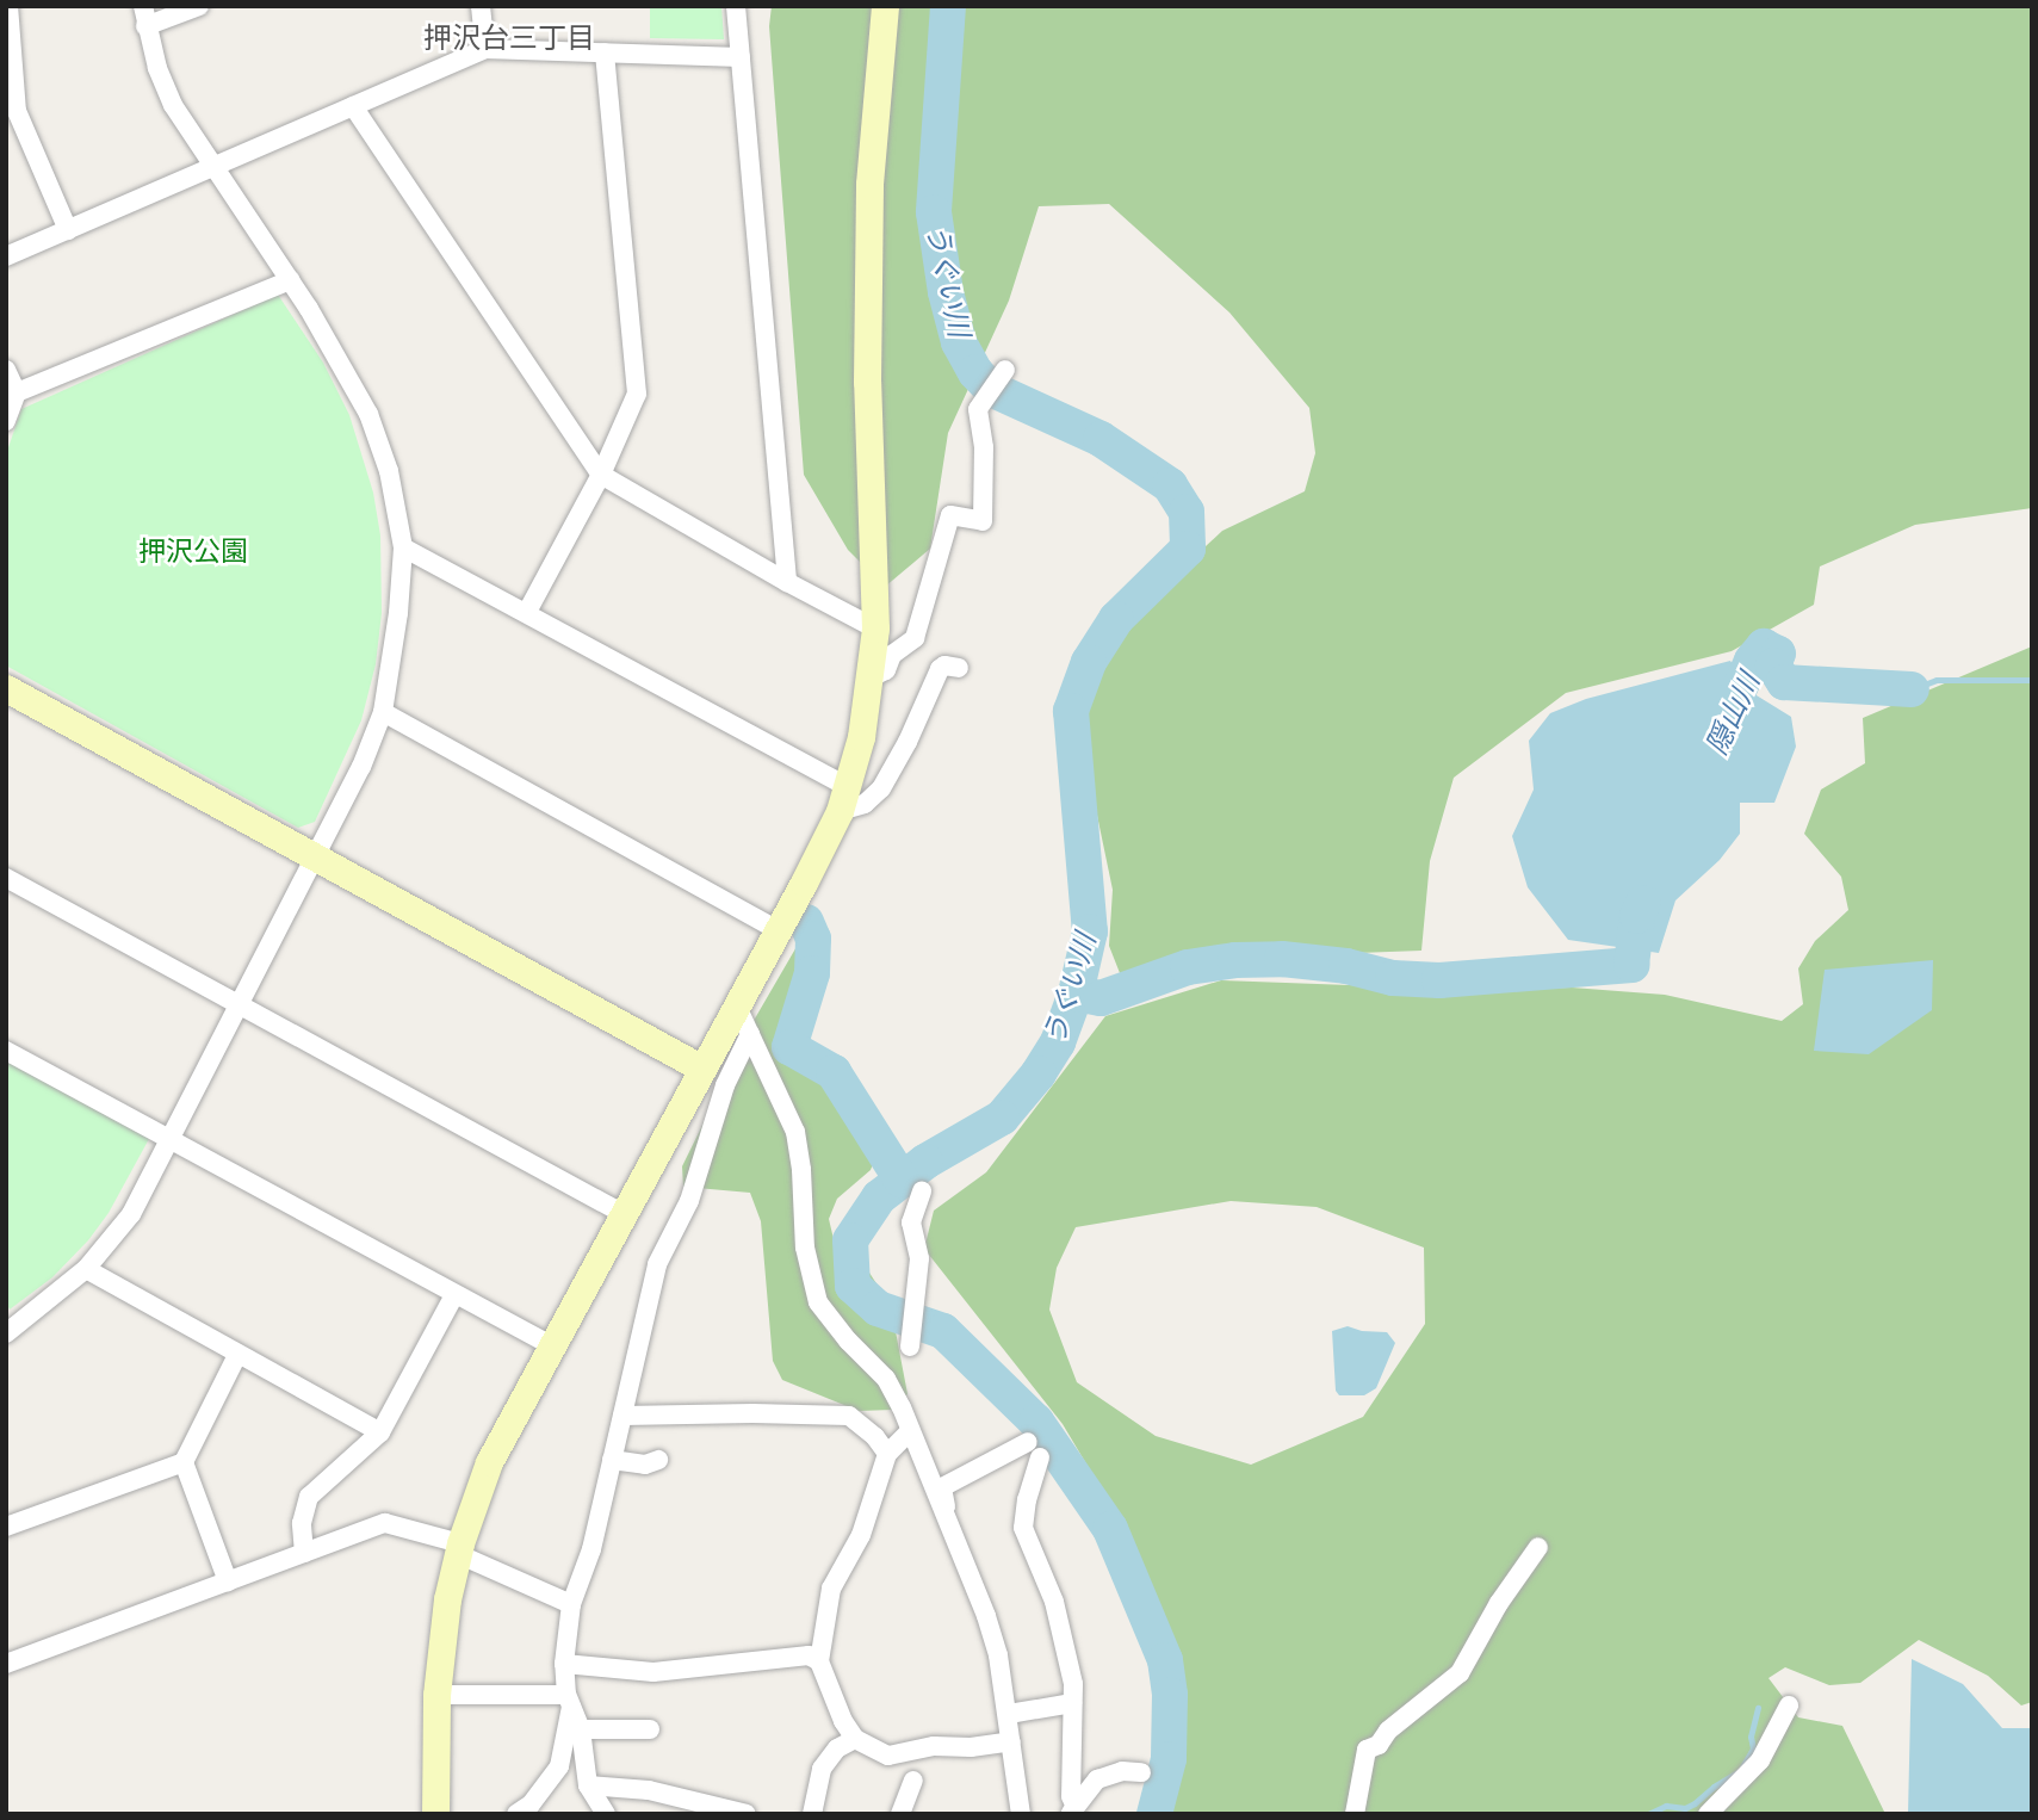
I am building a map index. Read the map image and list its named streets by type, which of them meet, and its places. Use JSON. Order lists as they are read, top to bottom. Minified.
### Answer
{"districts":["押沢台三丁目"],"water":["うぐい川","隠山川"],"parks":["押沢公園"]}
